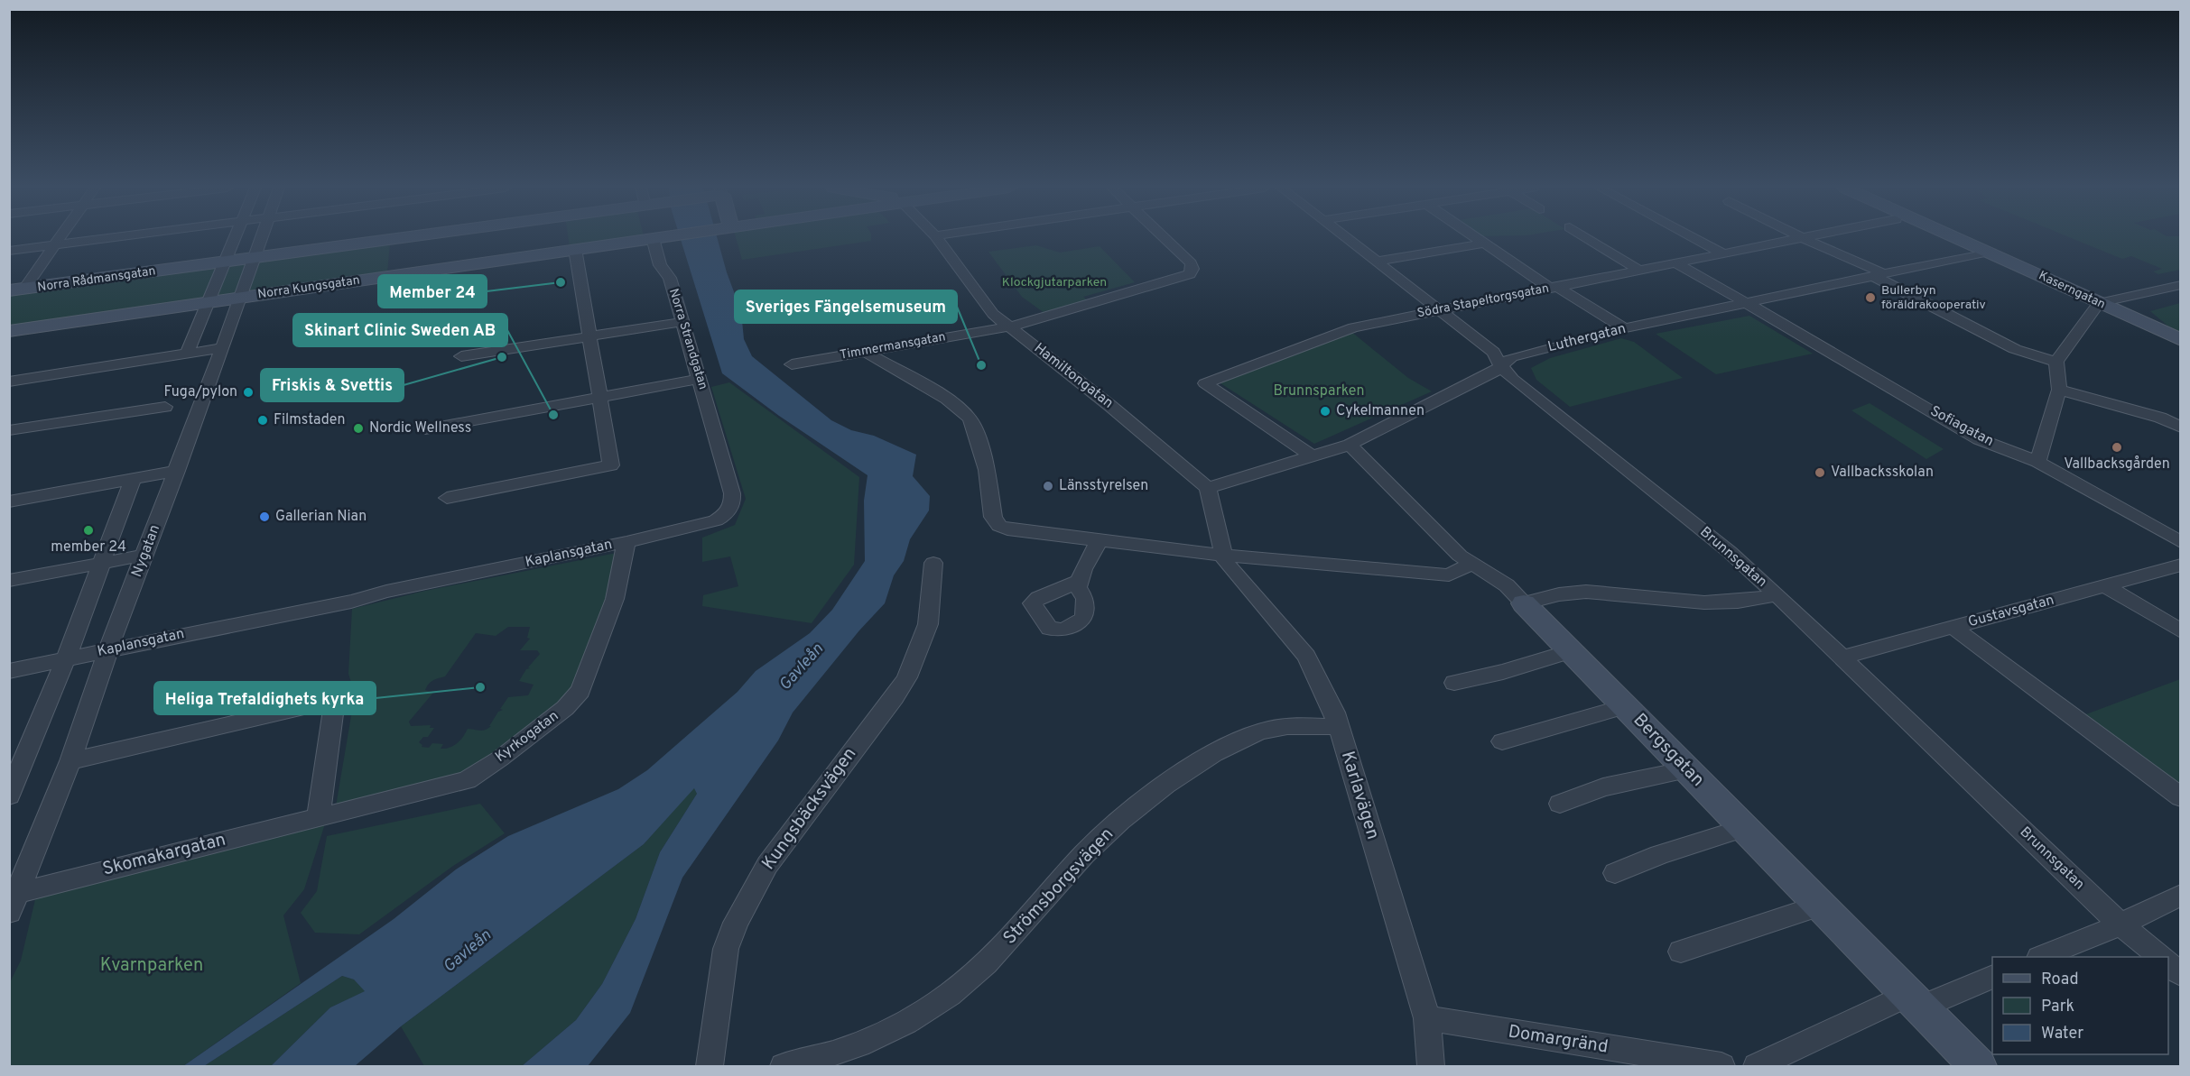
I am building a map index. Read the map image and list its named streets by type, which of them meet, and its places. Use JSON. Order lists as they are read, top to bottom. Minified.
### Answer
{"streets":{"street":["Norra Rådmansgatan","Norra Kungsgatan","Kaserngatan","Södra Stapeltorgsgatan","Luthergatan","Norra Strandgatan","Timmermansgatan","Hamiltongatan","Sofiagatan","Nygatan","Kaplansgatan","Brunnsgatan","Gustavsgatan","Kyrkogatan","Bergsgatan","Karlavägen","Kungsbäcksvägen","Skomakargatan","Strömsborgsvägen","Domargränd"]},"crossings":[["Norra Rådmansgatan","Nygatan"],["Norra Kungsgatan","Norra Strandgatan"],["Norra Kungsgatan","Nygatan"],["Kaserngatan","Luthergatan"],["Södra Stapeltorgsgatan","Luthergatan"],["Södra Stapeltorgsgatan","Sofiagatan"],["Södra Stapeltorgsgatan","Brunnsgatan"],["Luthergatan","Hamiltongatan"],["Luthergatan","Sofiagatan"],["Luthergatan","Brunnsgatan"],["Luthergatan","Bergsgatan"],["Norra Strandgatan","Kaplansgatan"],["Timmermansgatan","Hamiltongatan"],["Nygatan","Kaplansgatan"],["Nygatan","Skomakargatan"],["Kaplansgatan","Kyrkogatan"],["Brunnsgatan","Gustavsgatan"],["Kyrkogatan","Skomakargatan"],["Karlavägen","Strömsborgsvägen"],["Karlavägen","Domargränd"]],"water":["Gavleån"],"parks":["Klockgjutarparken","Brunnsparken","Kvarnparken"],"places":["Member 24","Bullerbyn föräldrakooperativ","Friskis & Svettis","Sveriges Fängelsemuseum","Fuga/pylon","Cykelmannen","Skinart Clinic Sweden AB","Filmstaden","Nordic Wellness","Vallbacksgården","Vallbacksskolan","Länsstyrelsen","Gallerian Nian","member 24","Heliga Trefaldighets kyrka"],"legend":["Road","Park","Water"]}
